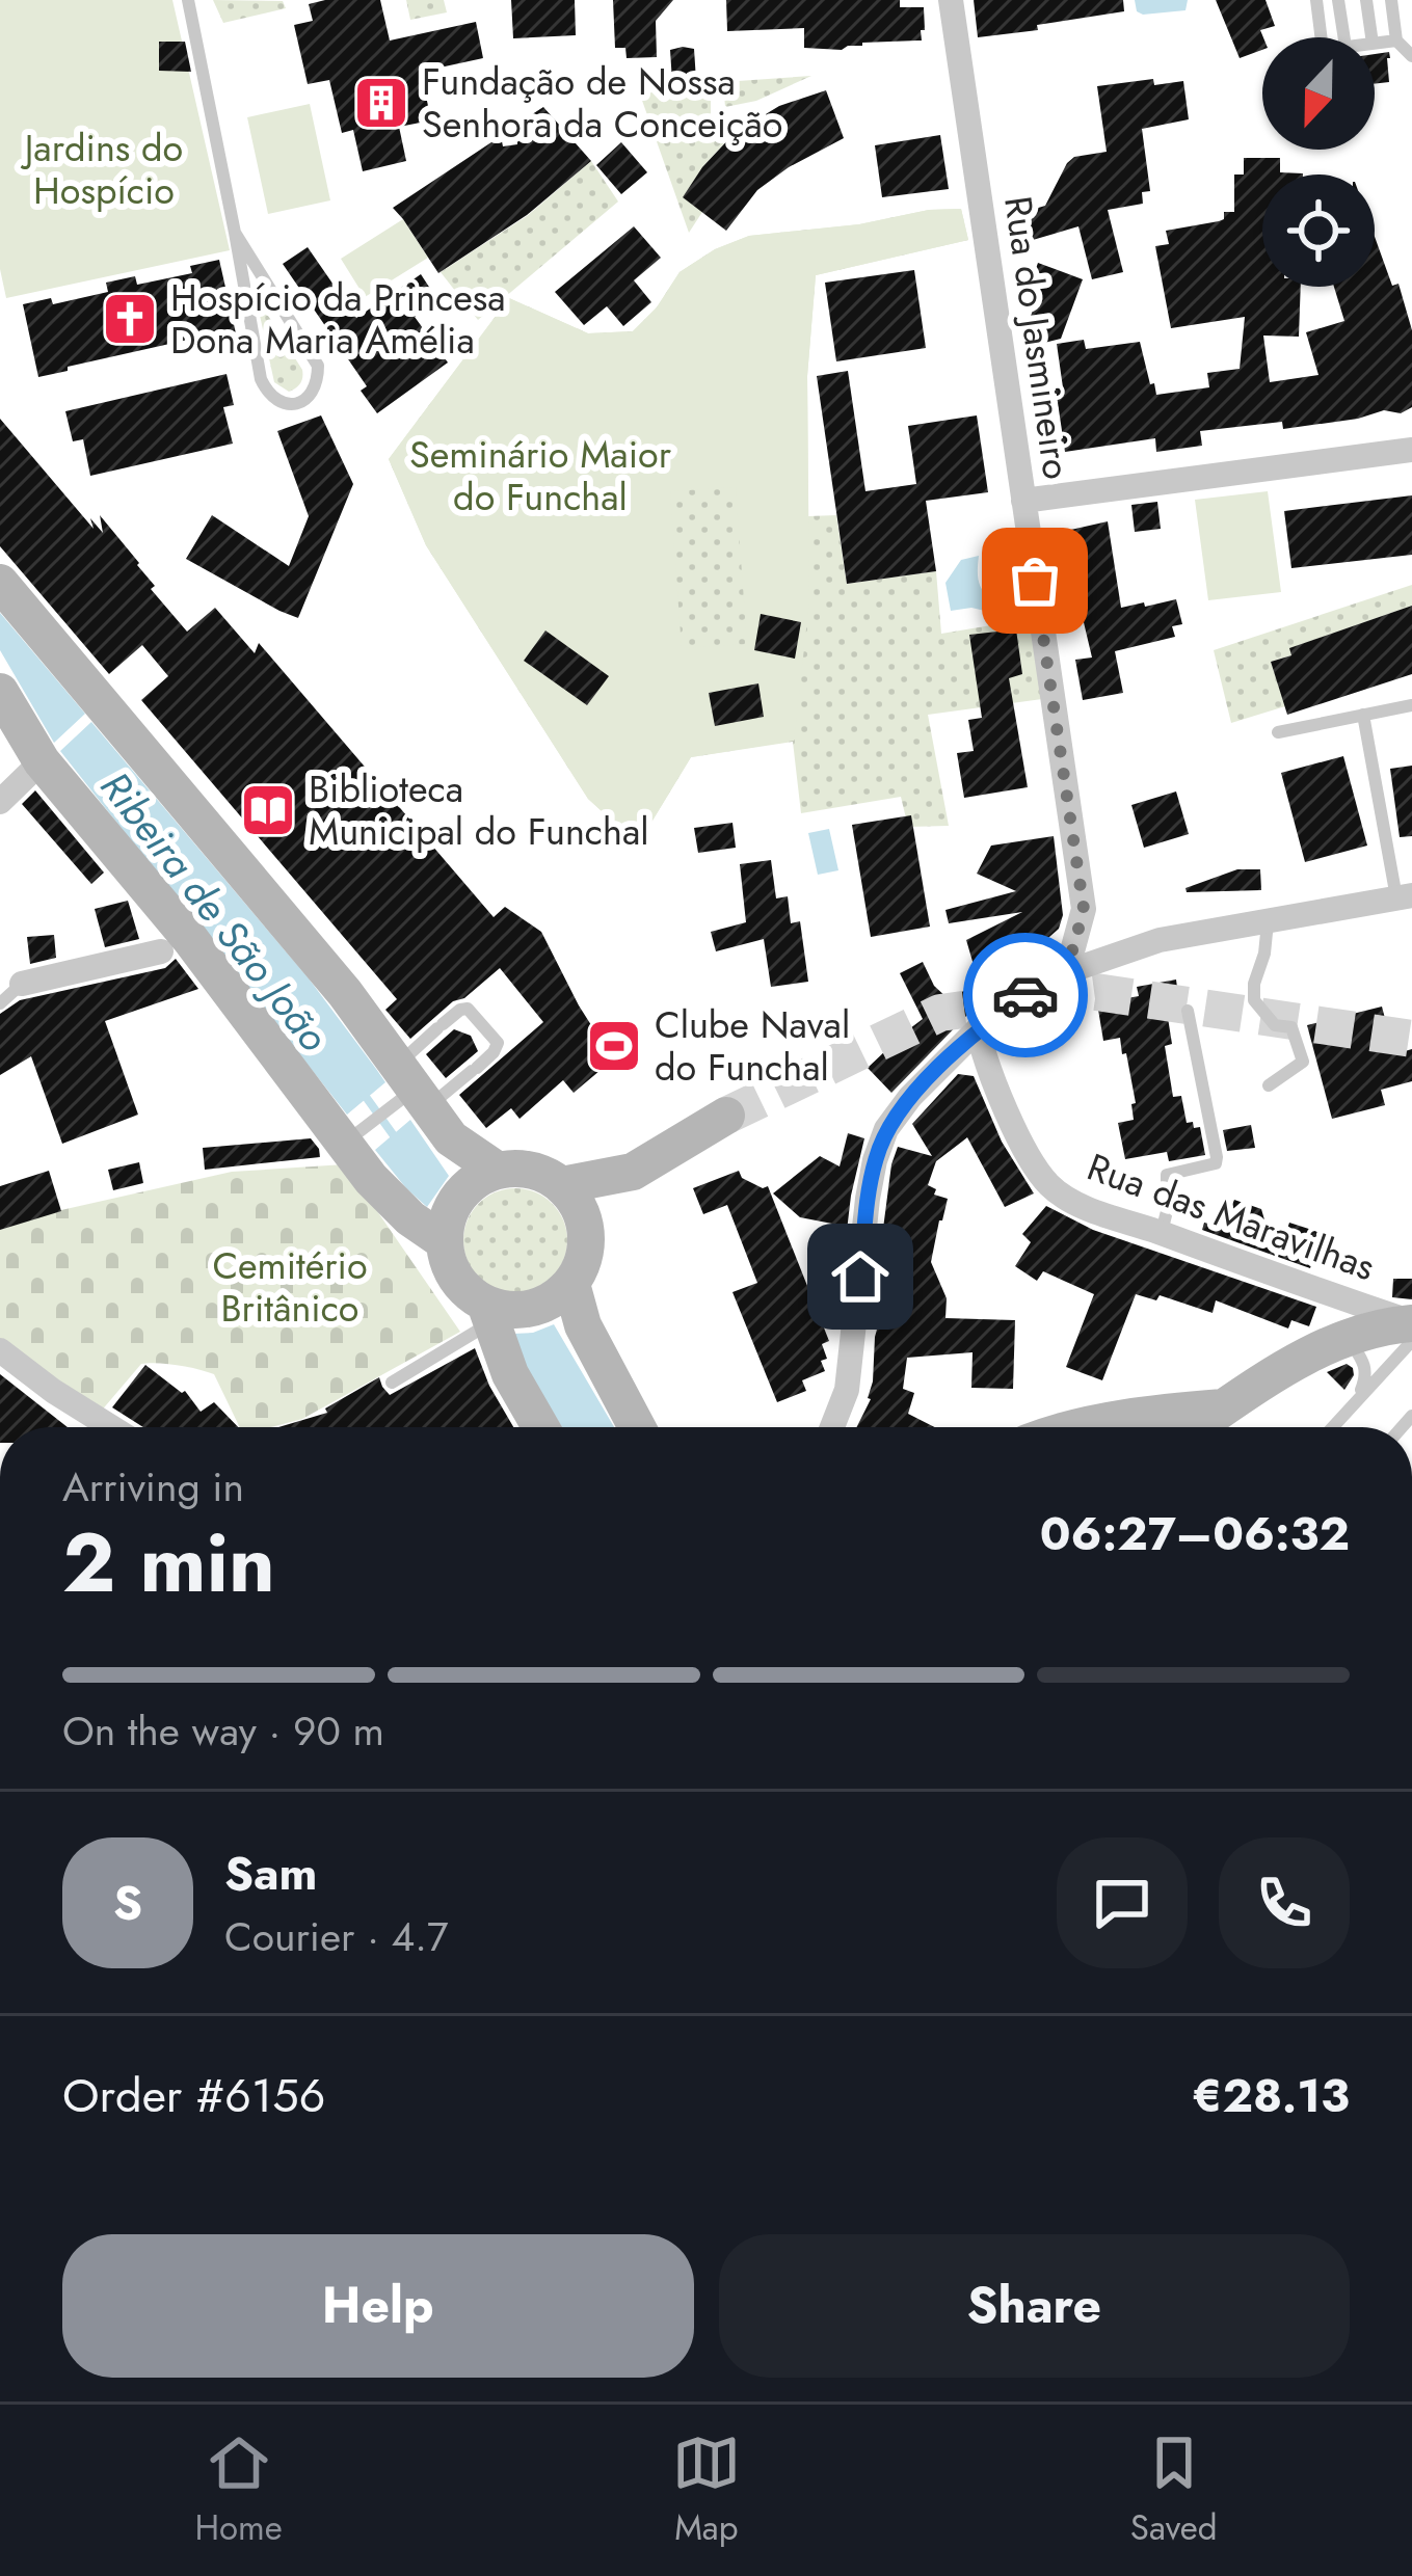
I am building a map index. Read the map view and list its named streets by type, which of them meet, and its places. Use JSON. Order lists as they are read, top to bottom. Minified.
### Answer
{"streets":{"street":["Rua do Jasmineiro","Rua das Maravilhas"]},"water":["Ribeira de São João"],"parks":["Jardins do Hospício","Seminário Maior do Funchal","Cemitério Britânico"],"places":{"building":["Fundação de Nossa Senhora da Conceição"],"church":["Hospício da Princesa Dona Maria Amélia"],"library":["Biblioteca Municipal do Funchal"],"sports":["Clube Naval do Funchal"]},"north":"bottom","page":{"heading":["2 min","Arriving in","06:27–06:32"],"panel":["Sam","Courier · 4.7","Order #6156","€28.13"],"bar":"On the way · 90 m","round":"S","buttons":["Help","Share"],"tabs":["Home","Map","Saved"]}}
